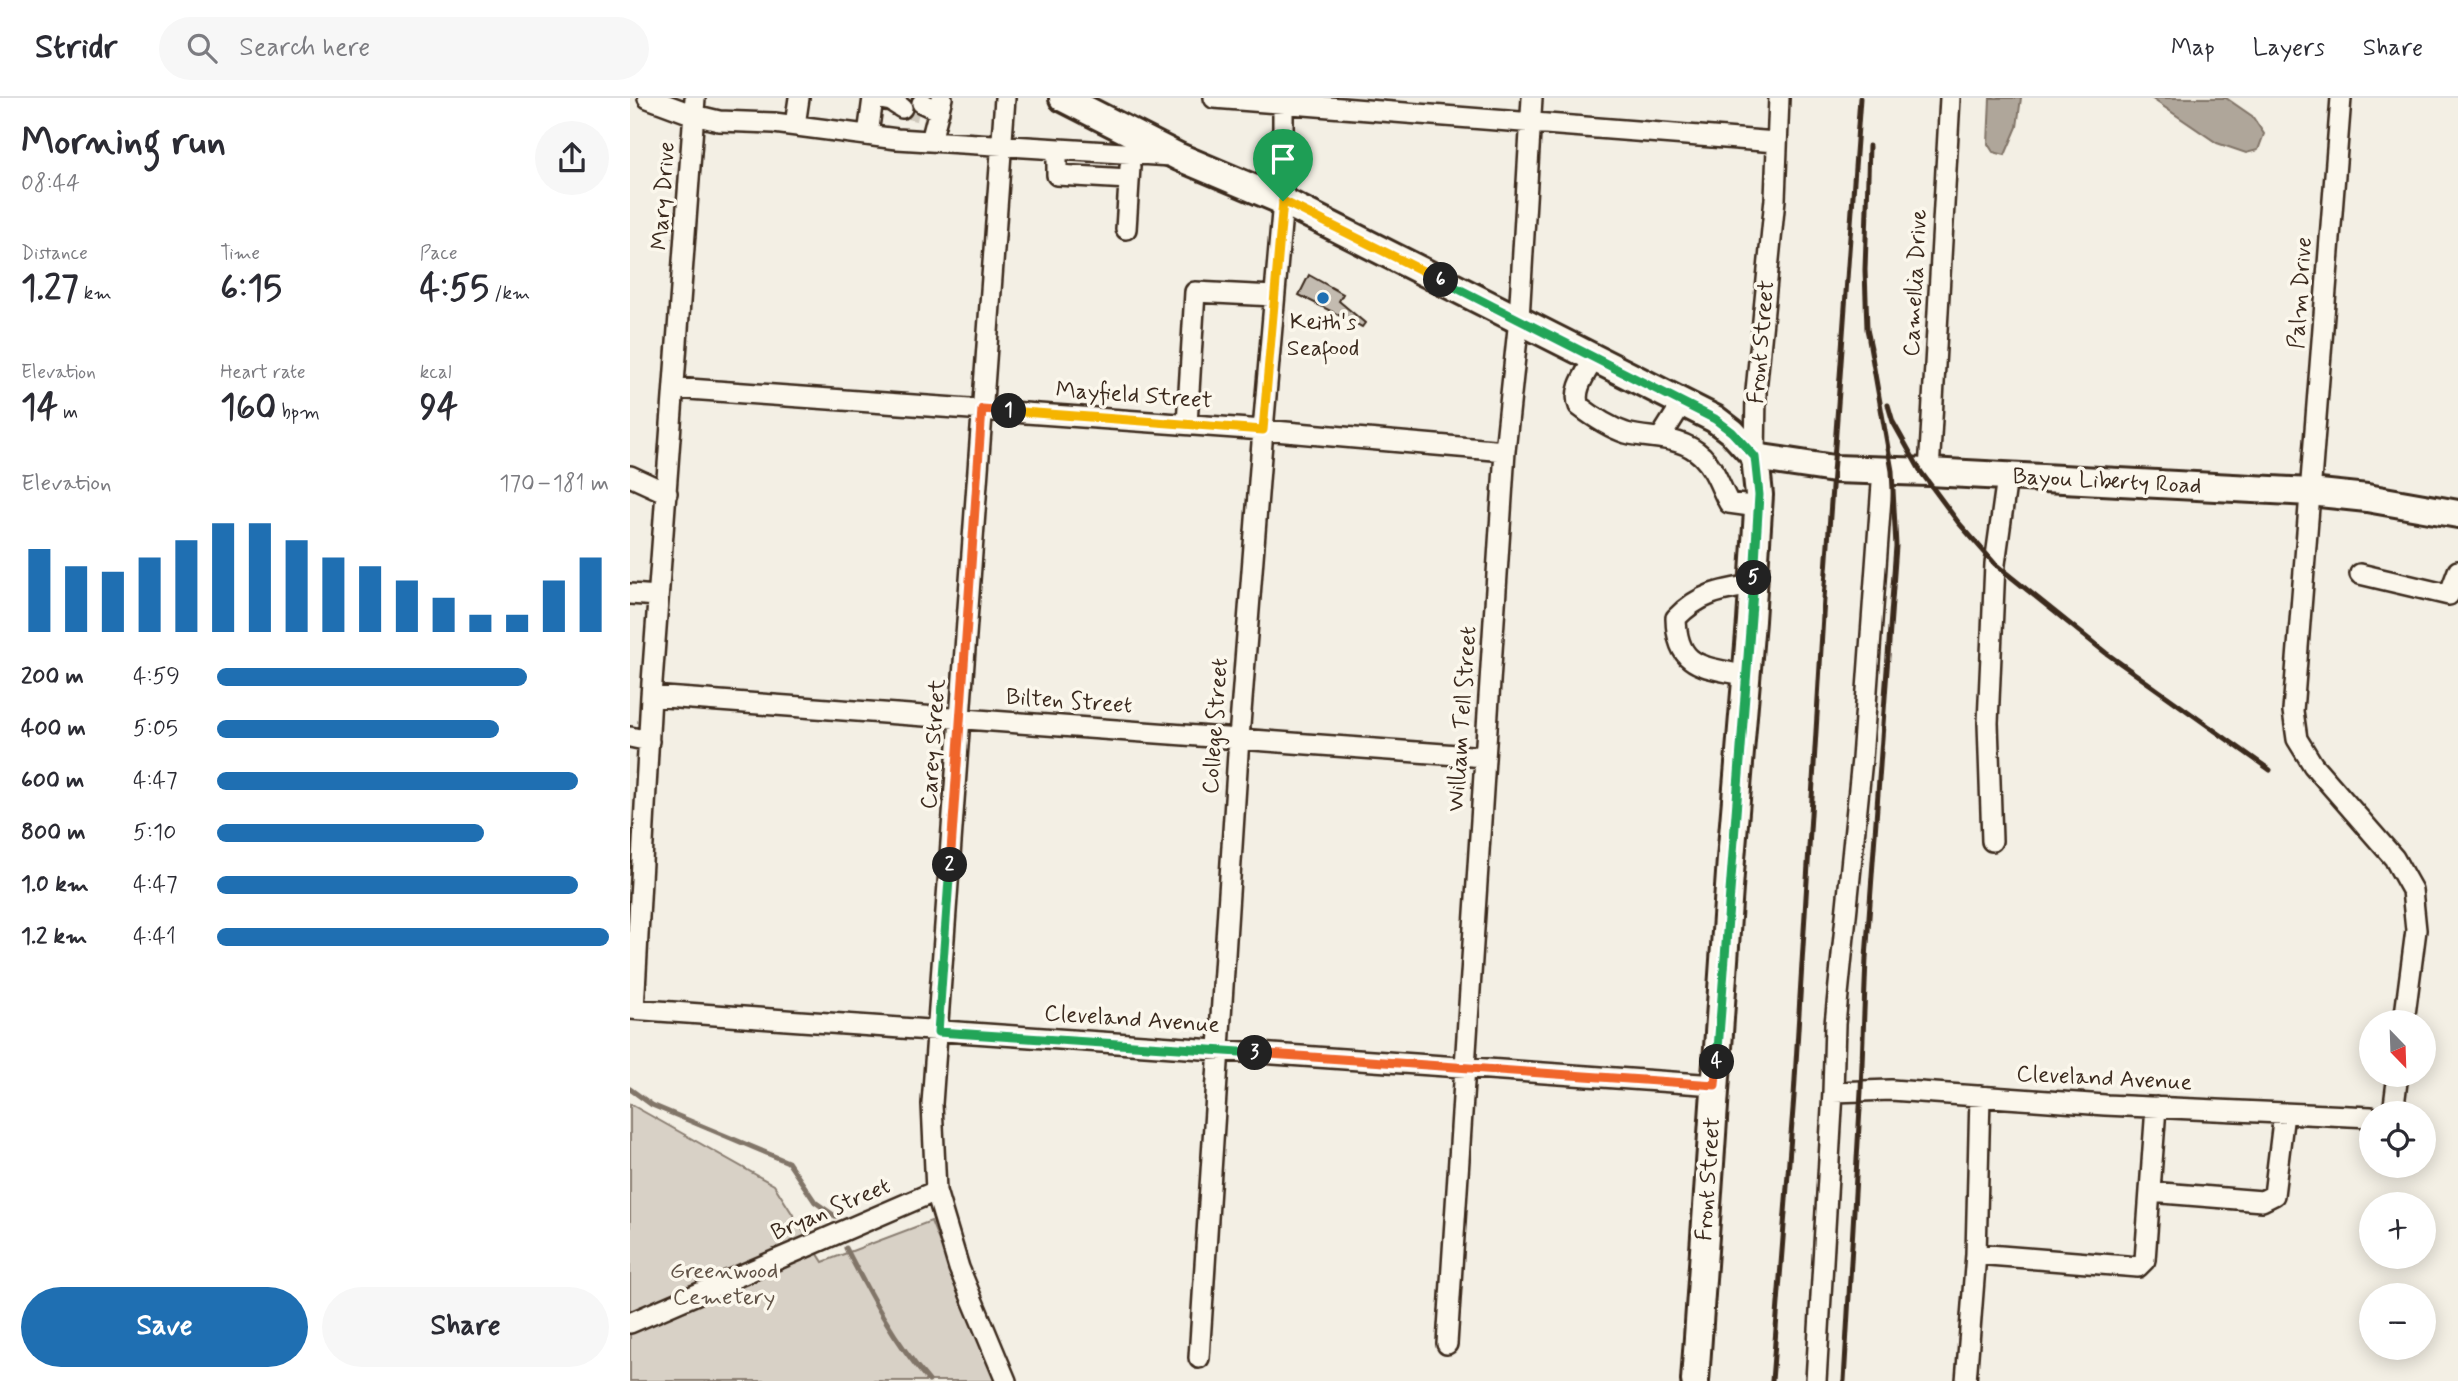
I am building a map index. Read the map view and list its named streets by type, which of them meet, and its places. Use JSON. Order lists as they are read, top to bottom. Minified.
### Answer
{"streets":{"main road":["Front Street","Bayou Liberty Road"],"street":["Mary Drive","Camellia Drive","Palm Drive","Mayfield Street","Bilten Street","William Tell Street","College Street","Carey Street","Cleveland Avenue","Bryan Street"]},"crossings":[["Mary Drive","Mayfield Street"],["Mary Drive","Bilten Street"],["Mary Drive","Cleveland Avenue"],["Camellia Drive","Bayou Liberty Road"],["Palm Drive","Bayou Liberty Road"],["Front Street","Bayou Liberty Road"],["Front Street","Cleveland Avenue"],["Mayfield Street","William Tell Street"],["Mayfield Street","College Street"],["Mayfield Street","Carey Street"],["Bilten Street","William Tell Street"],["Bilten Street","College Street"],["Bilten Street","Carey Street"],["William Tell Street","Cleveland Avenue"],["College Street","Cleveland Avenue"],["Carey Street","Cleveland Avenue"],["Carey Street","Bryan Street"]],"parks":["Greenwood Cemetery"],"places":["Keith's Seafood"],"north":"bottom right","page":{"header":"Stridr","search":"Search here","nav":["Map","Layers","Share"],"heading":["Morning run","08:44"],"stats":[["Distance","1.27 km"],["Time","6:15"],["Pace","4:55 /km"],["Elevation","14 m"],["Heart rate","160 bpm"],["kcal","94"]],"pins":["6","1","5","2","3","4"],"chart":["Elevation","170–181 m"],"list":[{"name":"200 m","note":"4:59"},{"name":"400 m","note":"5:05"},{"name":"600 m","note":"4:47"},{"name":"800 m","note":"5:10"},{"name":"1.0 km","note":"4:47"},{"name":"1.2 km","note":"4:41"}],"map_buttons":["+","−"],"buttons":["Save","Share"]}}
